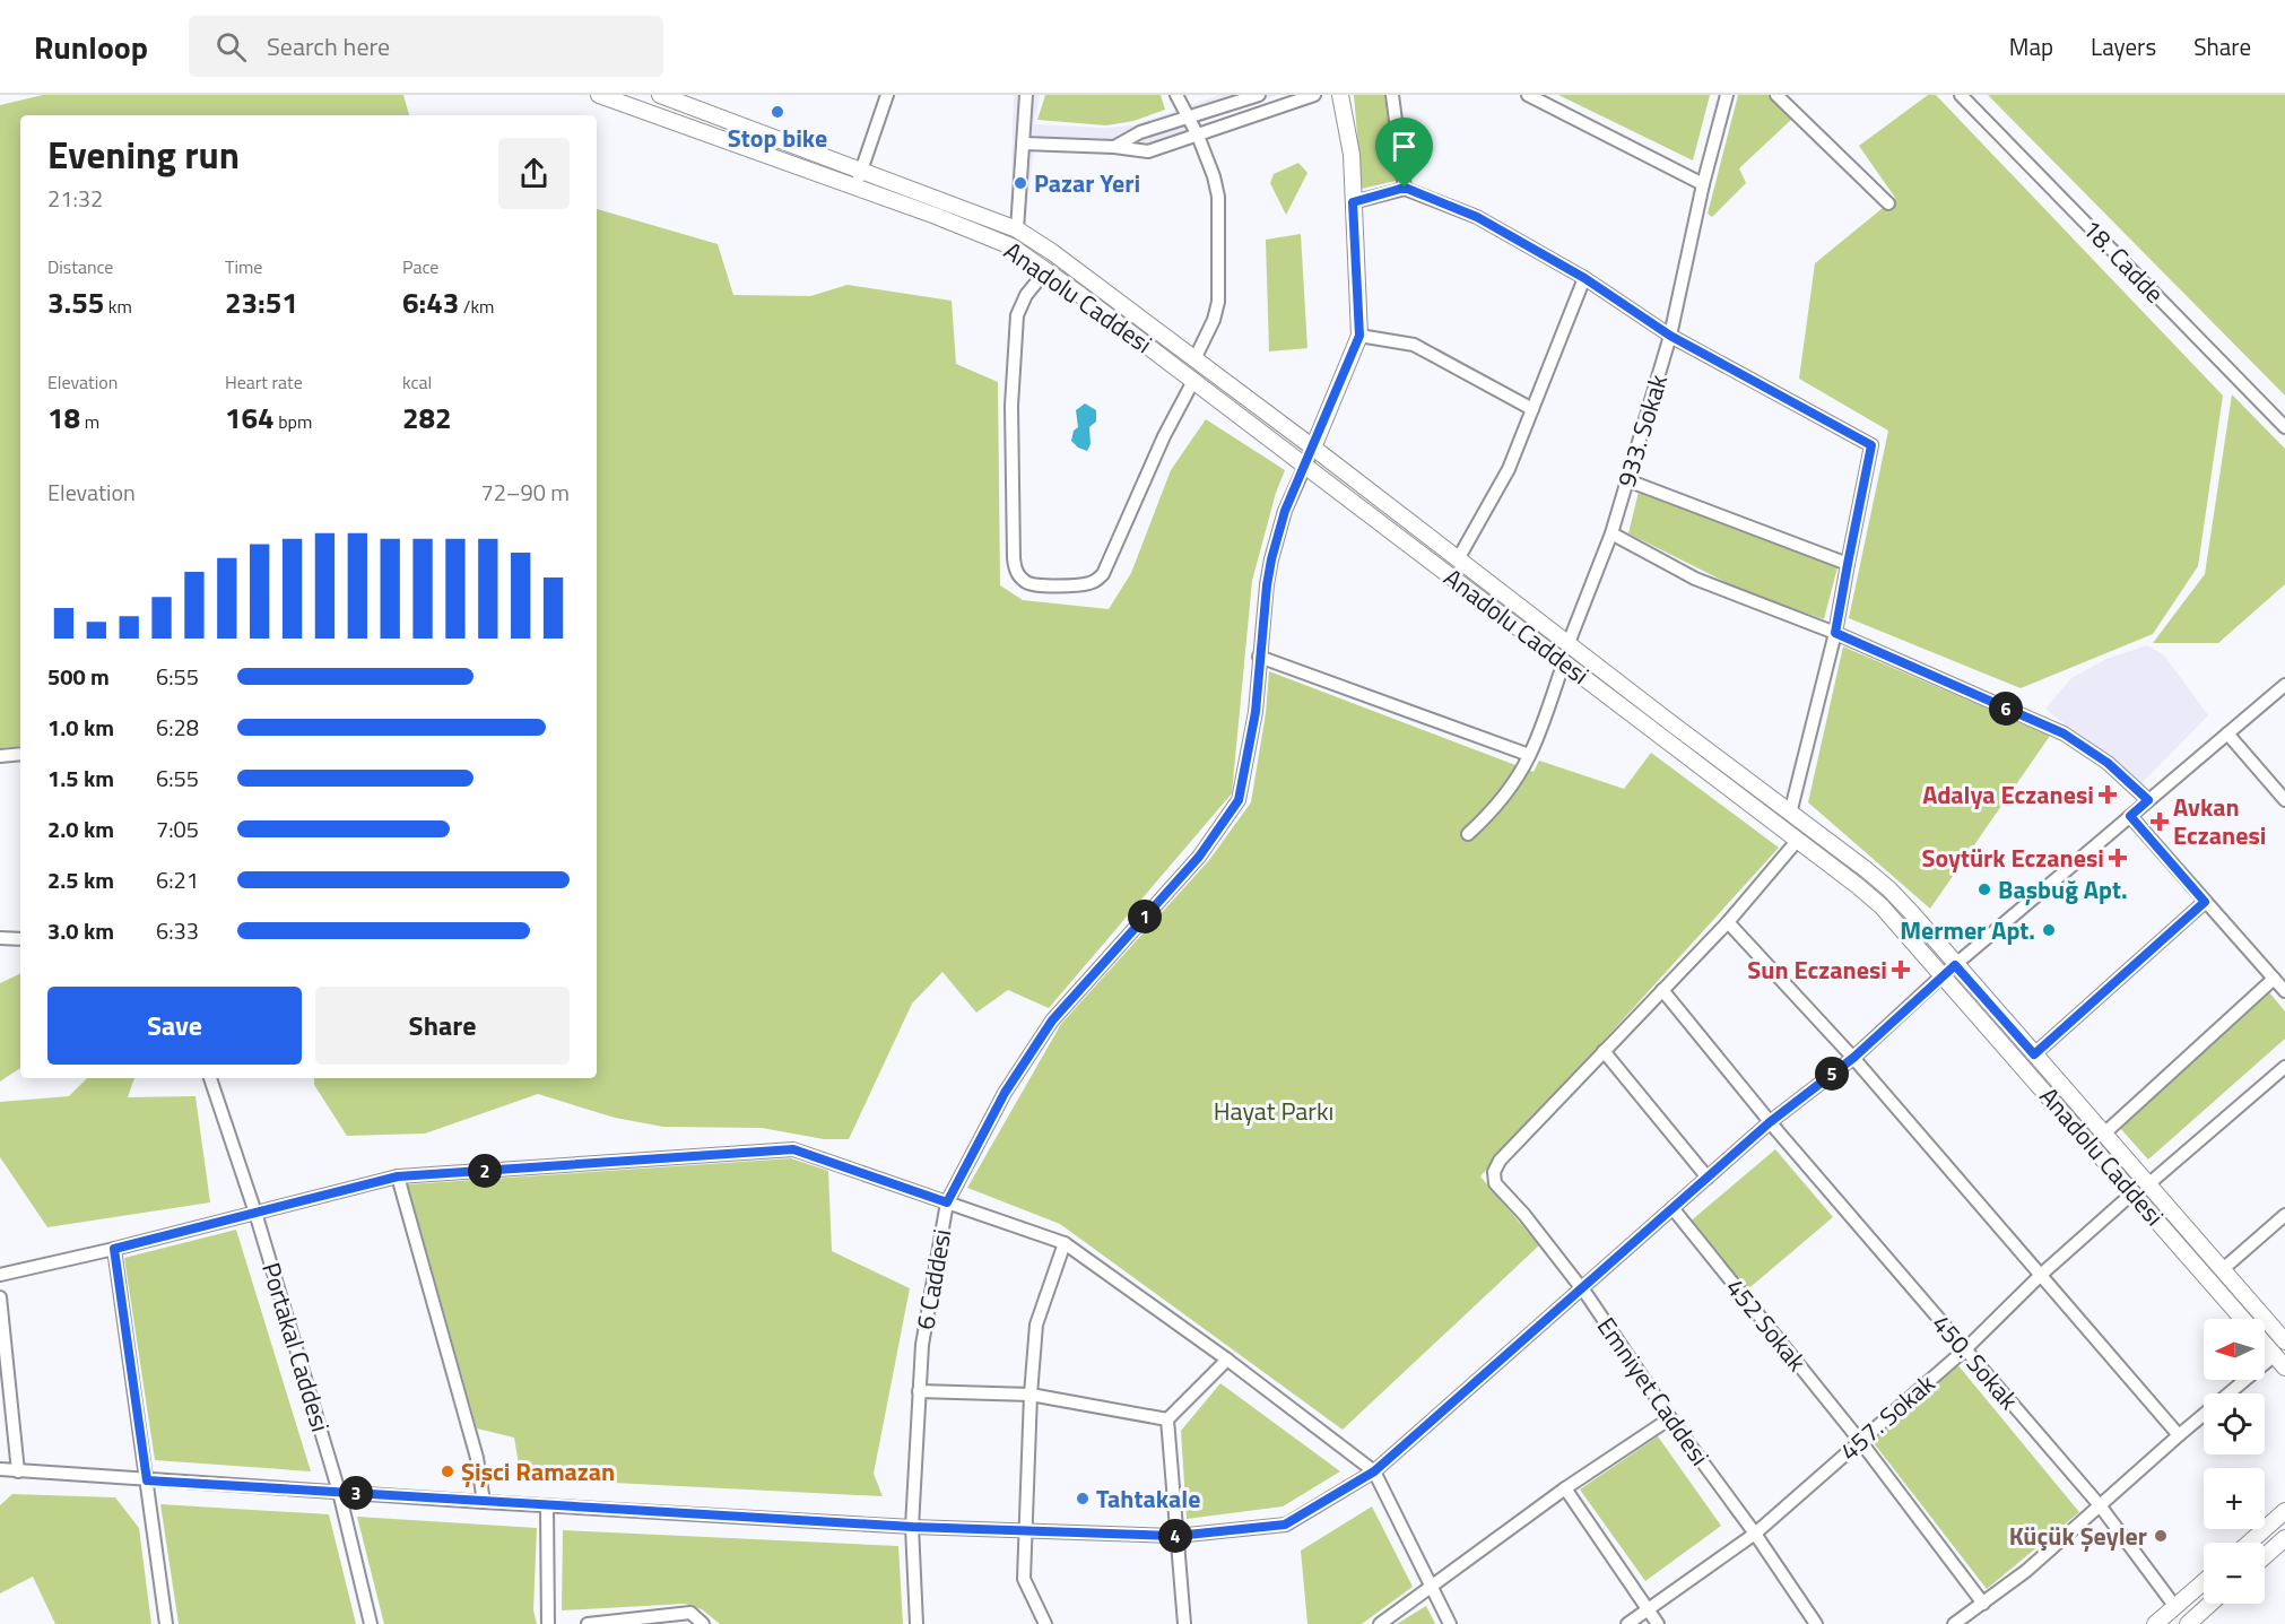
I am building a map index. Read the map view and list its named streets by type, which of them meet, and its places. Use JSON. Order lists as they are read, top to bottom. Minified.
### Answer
{"streets":{"main road":["Anadolu Caddesi"],"street":["18. Cadde","933. Sokak","6 Caddesi","452 Sokak","Portakal Caddesi","450. Sokak","Emniyet Caddesi","457. Sokak"]},"crossings":[["Anadolu Caddesi","933. Sokak"],["Anadolu Caddesi","6 Caddesi"],["Anadolu Caddesi","457. Sokak"],["452 Sokak","457. Sokak"],["450. Sokak","457. Sokak"],["Emniyet Caddesi","457. Sokak"]],"parks":["Hayat Parkı"],"places":{"other":["Stop bike","Pazar Yeri","Başbuğ Apt.","Mermer Apt.","Şişci Ramazan","Tahtakale","Küçük Şeyler"],"health":["Adalya Eczanesi","Avkan Eczanesi","Soytürk Eczanesi","Sun Eczanesi"]},"north":"left","page":{"header":"Runloop","search":"Search here","nav":["Map","Layers","Share"],"heading":["Evening run","21:32"],"stats":[["Distance","3.55 km"],["Time","23:51"],["Pace","6:43 /km"],["Elevation","18 m"],["Heart rate","164 bpm"],["kcal","282"]],"chart":["Elevation","72–90 m"],"list":[{"name":"500 m","note":"6:55"},{"name":"1.0 km","note":"6:28"},{"name":"1.5 km","note":"6:55"},{"name":"2.0 km","note":"7:05"},{"name":"2.5 km","note":"6:21"},{"name":"3.0 km","note":"6:33"}],"pins":["6","1","5","2","3","4"],"buttons":["Save","Share"],"map_buttons":["+","−"]}}
